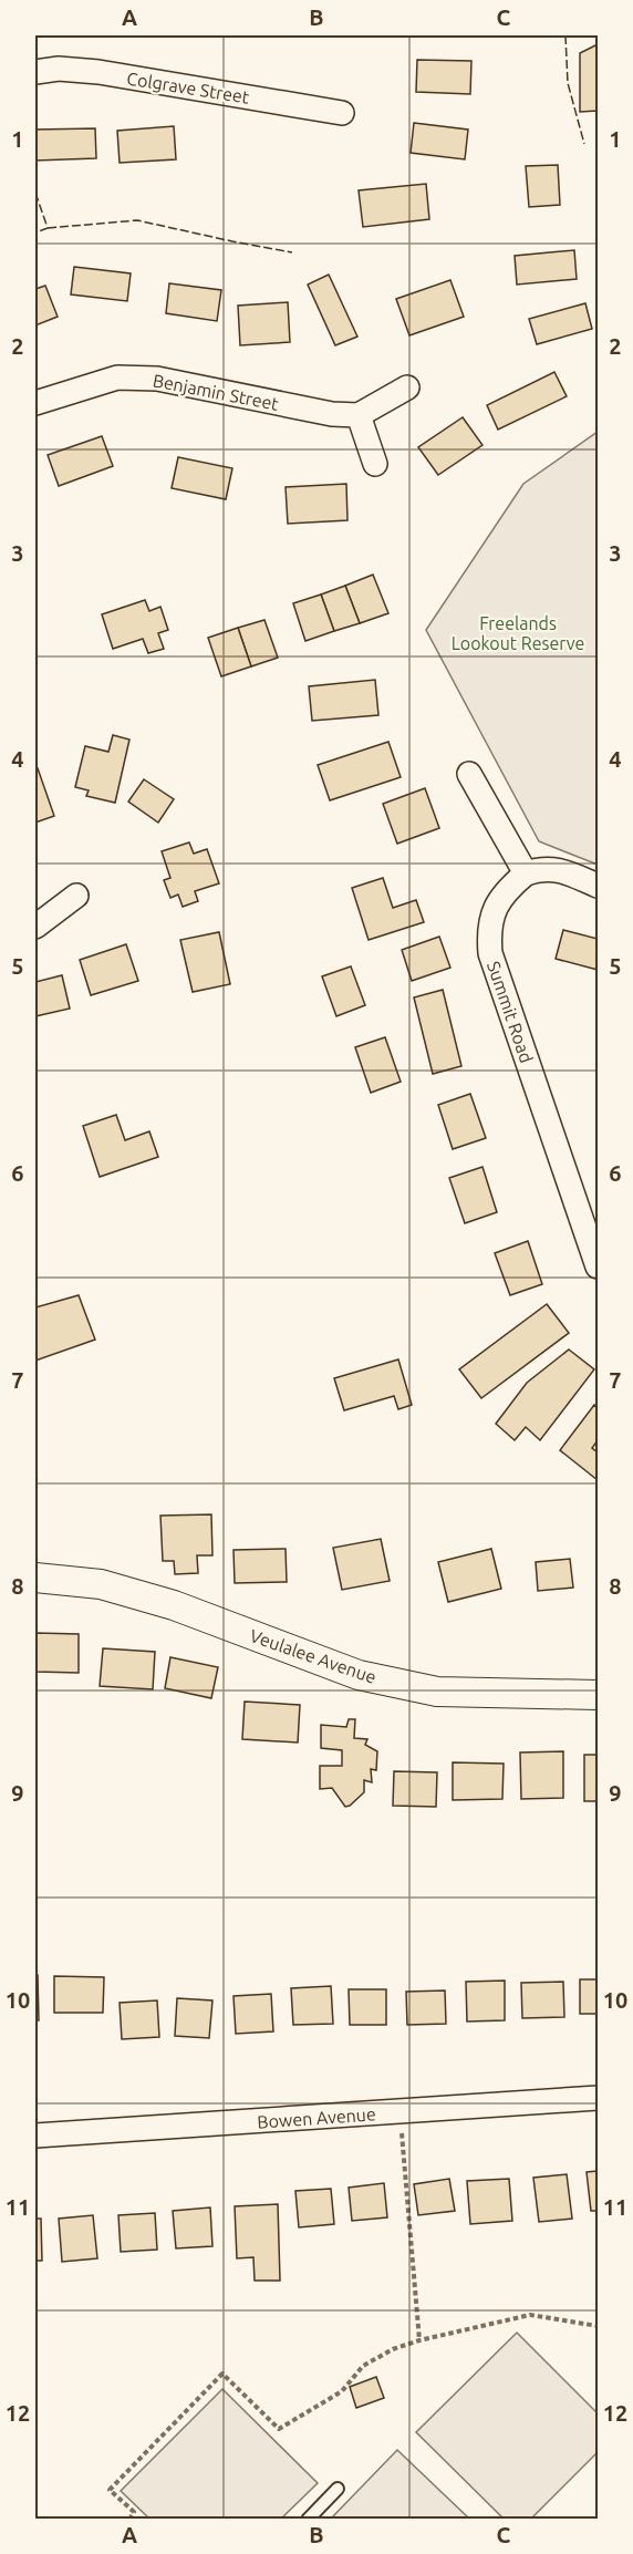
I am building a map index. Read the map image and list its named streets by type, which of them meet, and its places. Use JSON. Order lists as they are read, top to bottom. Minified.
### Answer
{"streets":{"street":["Colgrave Street","Benjamin Street","Summit Road","Veulalee Avenue","Bowen Avenue"]},"parks":["Freelands Lookout Reserve"],"grid":{"columns":["A","B","C"],"rows":["1","2","3","4","5","6","7","8","9","10","11","12"]}}
